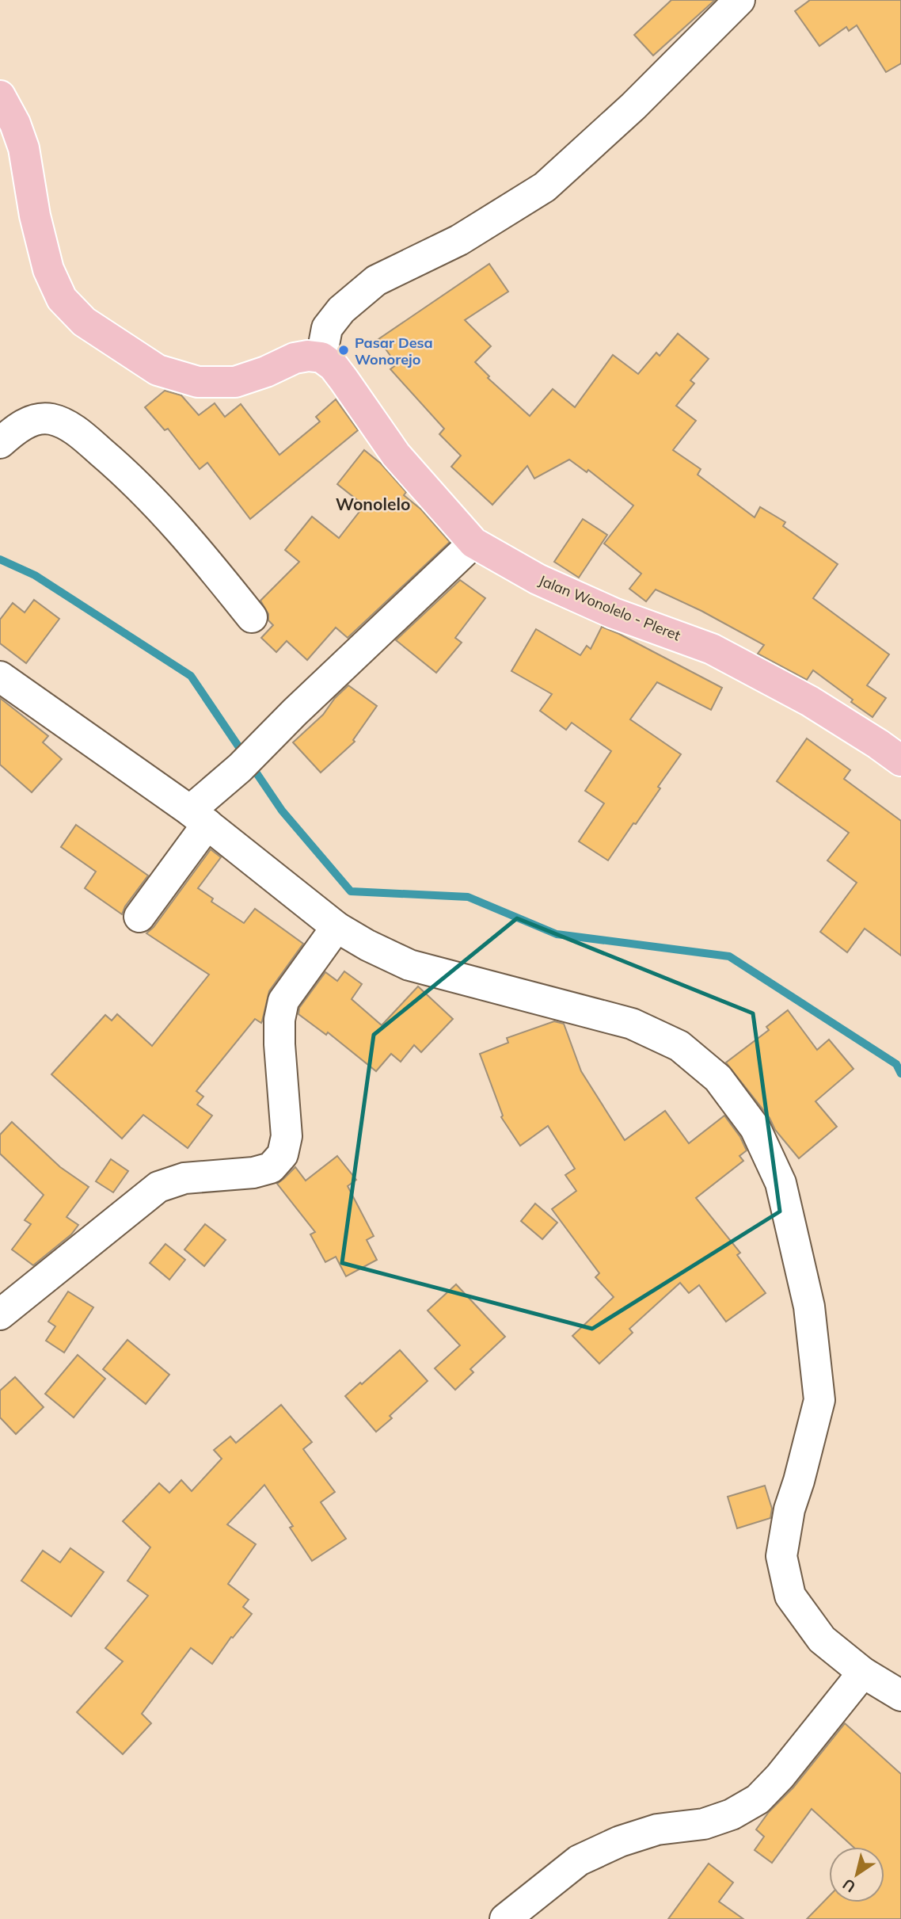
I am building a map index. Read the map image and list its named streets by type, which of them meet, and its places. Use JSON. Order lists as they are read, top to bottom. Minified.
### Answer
{"streets":{"main road":["Jalan Wonolelo - Pleret"]},"districts":["Wonolelo"],"places":["Pasar Desa Wonorejo"],"north":"bottom left"}
